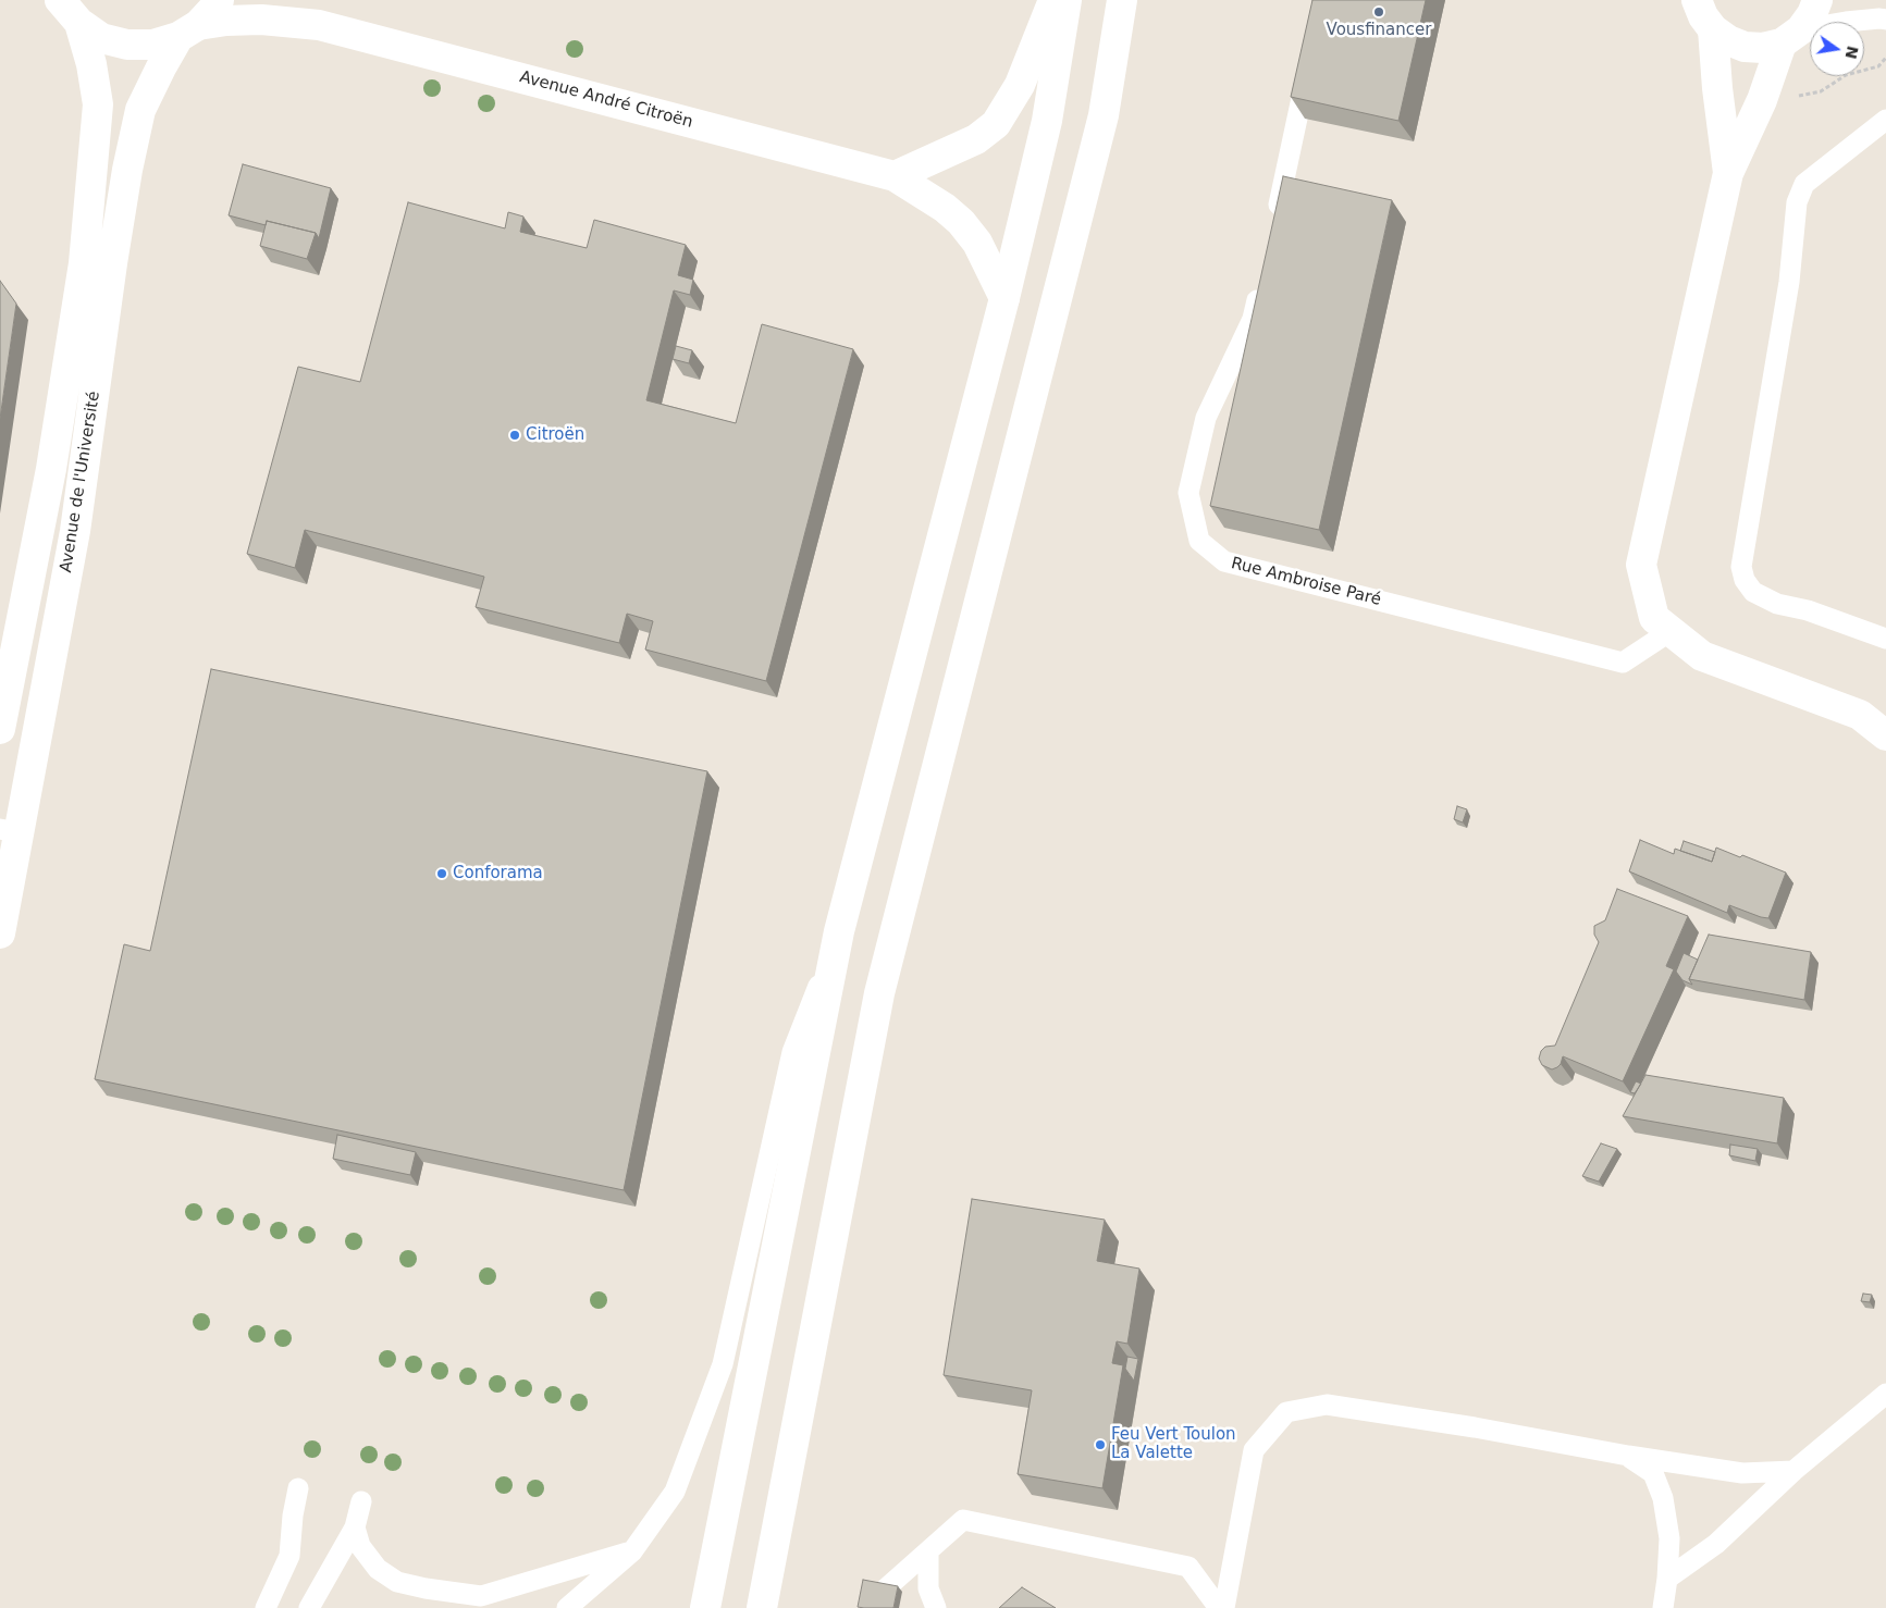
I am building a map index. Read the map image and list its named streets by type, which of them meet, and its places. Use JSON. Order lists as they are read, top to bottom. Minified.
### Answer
{"streets":{"main road":["Avenue André Citroën","Avenue de l'Université"],"lane":["Rue Ambroise Paré"]},"crossings":[["Avenue André Citroën","Avenue de l'Université"]],"places":["Vousfinancer","Citroën","Conforama","Feu Vert Toulon La Valette"],"north":"right"}
